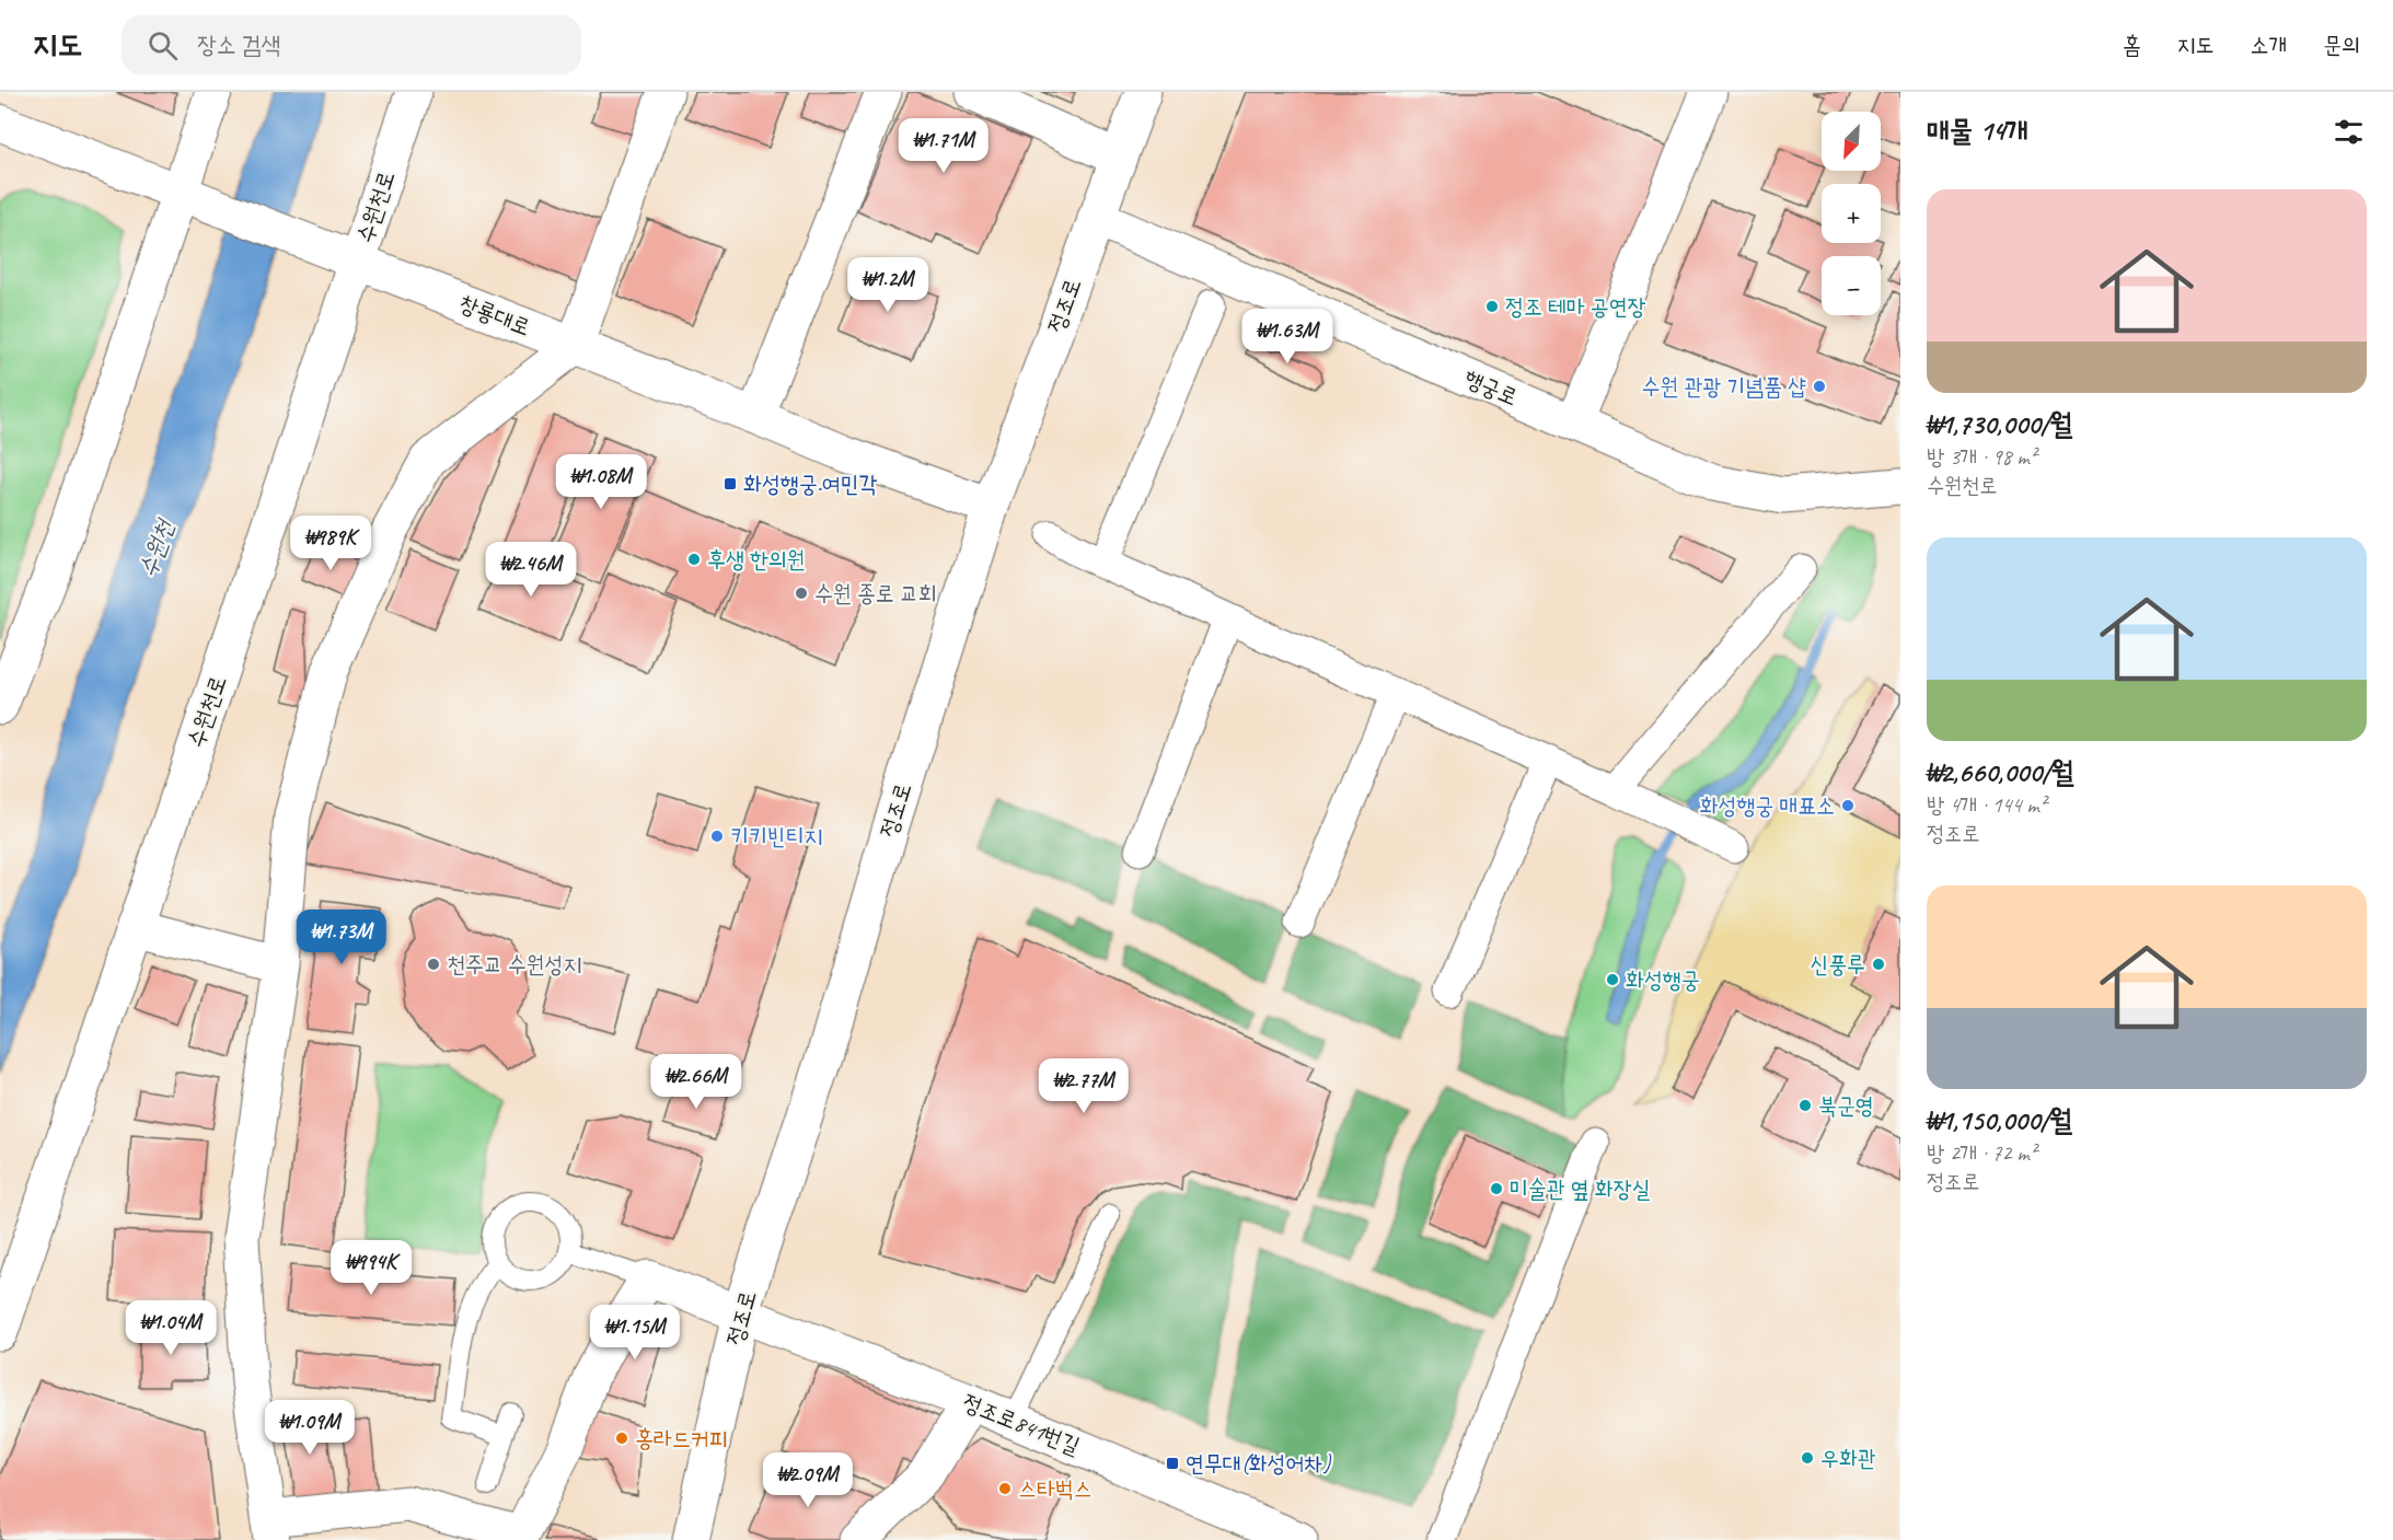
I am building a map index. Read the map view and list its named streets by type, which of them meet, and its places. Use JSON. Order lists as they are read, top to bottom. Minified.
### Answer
{"streets":{"street":["수원천로","정조로","창룡대로","행궁로","정조로841번길"]},"crossings":[["수원천로","창룡대로"],["정조로","창룡대로"],["정조로","행궁로"],["정조로","정조로841번길"]],"water":["수원천"],"places":{"other":["정조 테마 공연장","수원 관광 기념품 샵","후생 한의원","수원 종로 교회","화성행궁 매표소","키키빈티지","천주교 수원성지","신풍루","화성행궁","북군영","미술관 옆 화장실","홍라드커피","우화관","스타벅스"],"transit":["화성행궁.여민각","연무대(화성어차)"]},"north":"bottom left","page":{"header":"지도","search":"장소 검색","nav":["홈","지도","소개","문의"],"heading":"매물 14개","map_buttons":["+","−"],"price":["₩1.71M","₩1.2M","₩1.63M","₩1.08M","₩989K","₩2.46M","₩1.73M","₩2.66M","₩2.77M","₩994K","₩1.04M","₩1.15M","₩1.09M","₩2.09M"],"list":[{"name":"₩1,730,000/월","note":"방 3개 · 98 m² · 수원천로"},{"name":"₩2,660,000/월","note":"방 4개 · 144 m² · 정조로"},{"name":"₩1,150,000/월","note":"방 2개 · 72 m² · 정조로"}]}}
